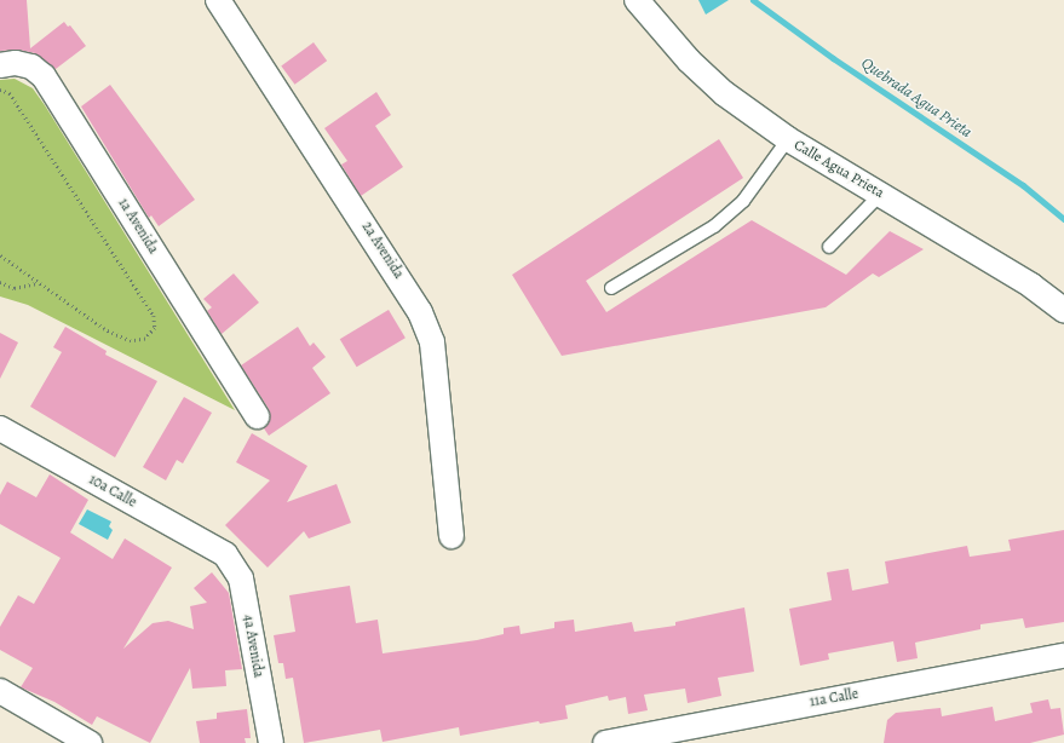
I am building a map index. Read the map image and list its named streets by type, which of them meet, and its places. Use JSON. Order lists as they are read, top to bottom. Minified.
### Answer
{"streets":{"street":["Calle Agua Prieta","1a Avenida","2a Avenida","10a Calle","4a Avenida","11a Calle"]},"crossings":[["10a Calle","4a Avenida"]],"water":["Quebrada Agua Prieta"]}
